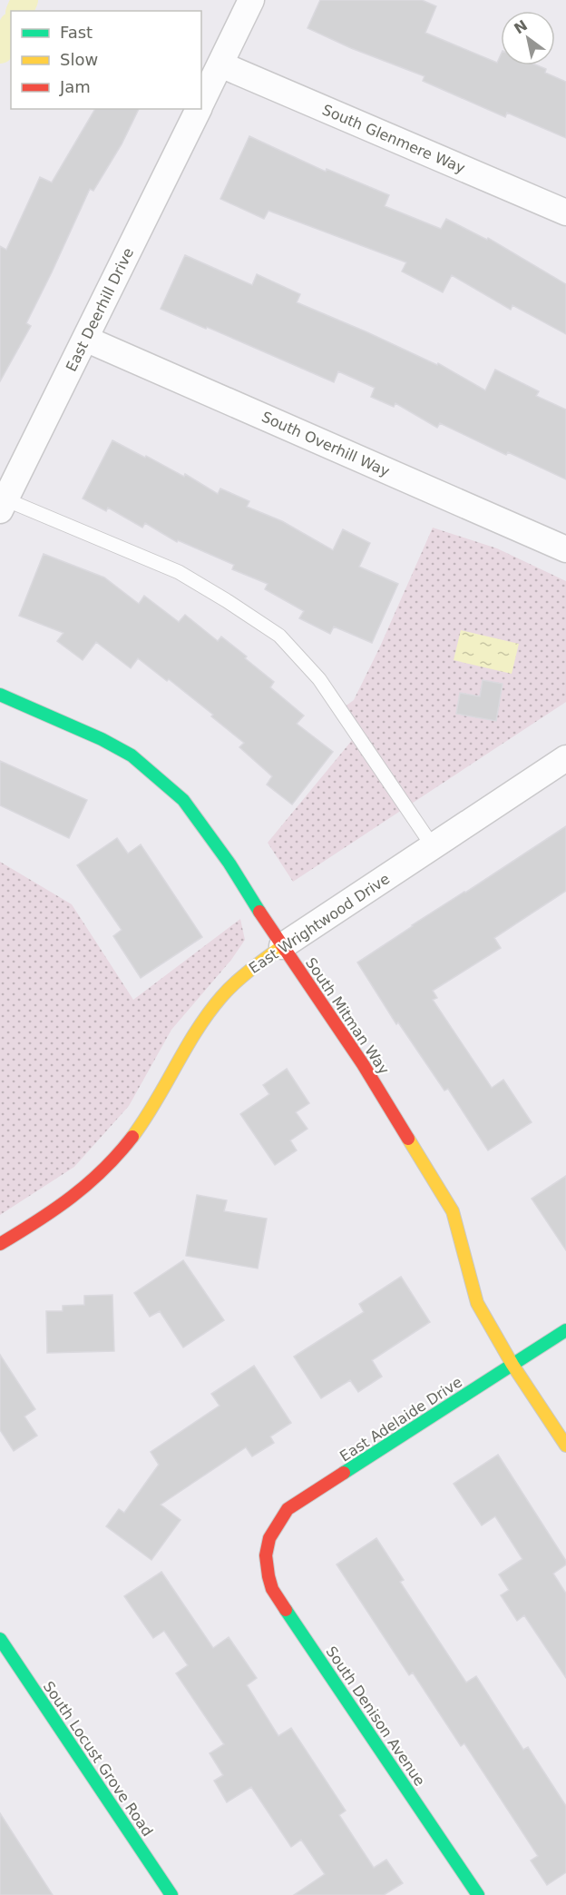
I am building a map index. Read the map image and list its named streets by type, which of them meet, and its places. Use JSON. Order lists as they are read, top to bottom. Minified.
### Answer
{"streets":{"street":["South Glenmere Way","East Deerhill Drive","South Overhill Way","East Wrightwood Drive","South Mitman Way","East Adelaide Drive","South Denison Avenue","South Locust Grove Road"]},"crossings":[["South Glenmere Way","East Deerhill Drive"],["East Deerhill Drive","South Overhill Way"],["East Wrightwood Drive","South Mitman Way"],["South Mitman Way","East Adelaide Drive"],["East Adelaide Drive","South Denison Avenue"]],"legend":["Fast","Slow","Jam"],"north":"top left"}
